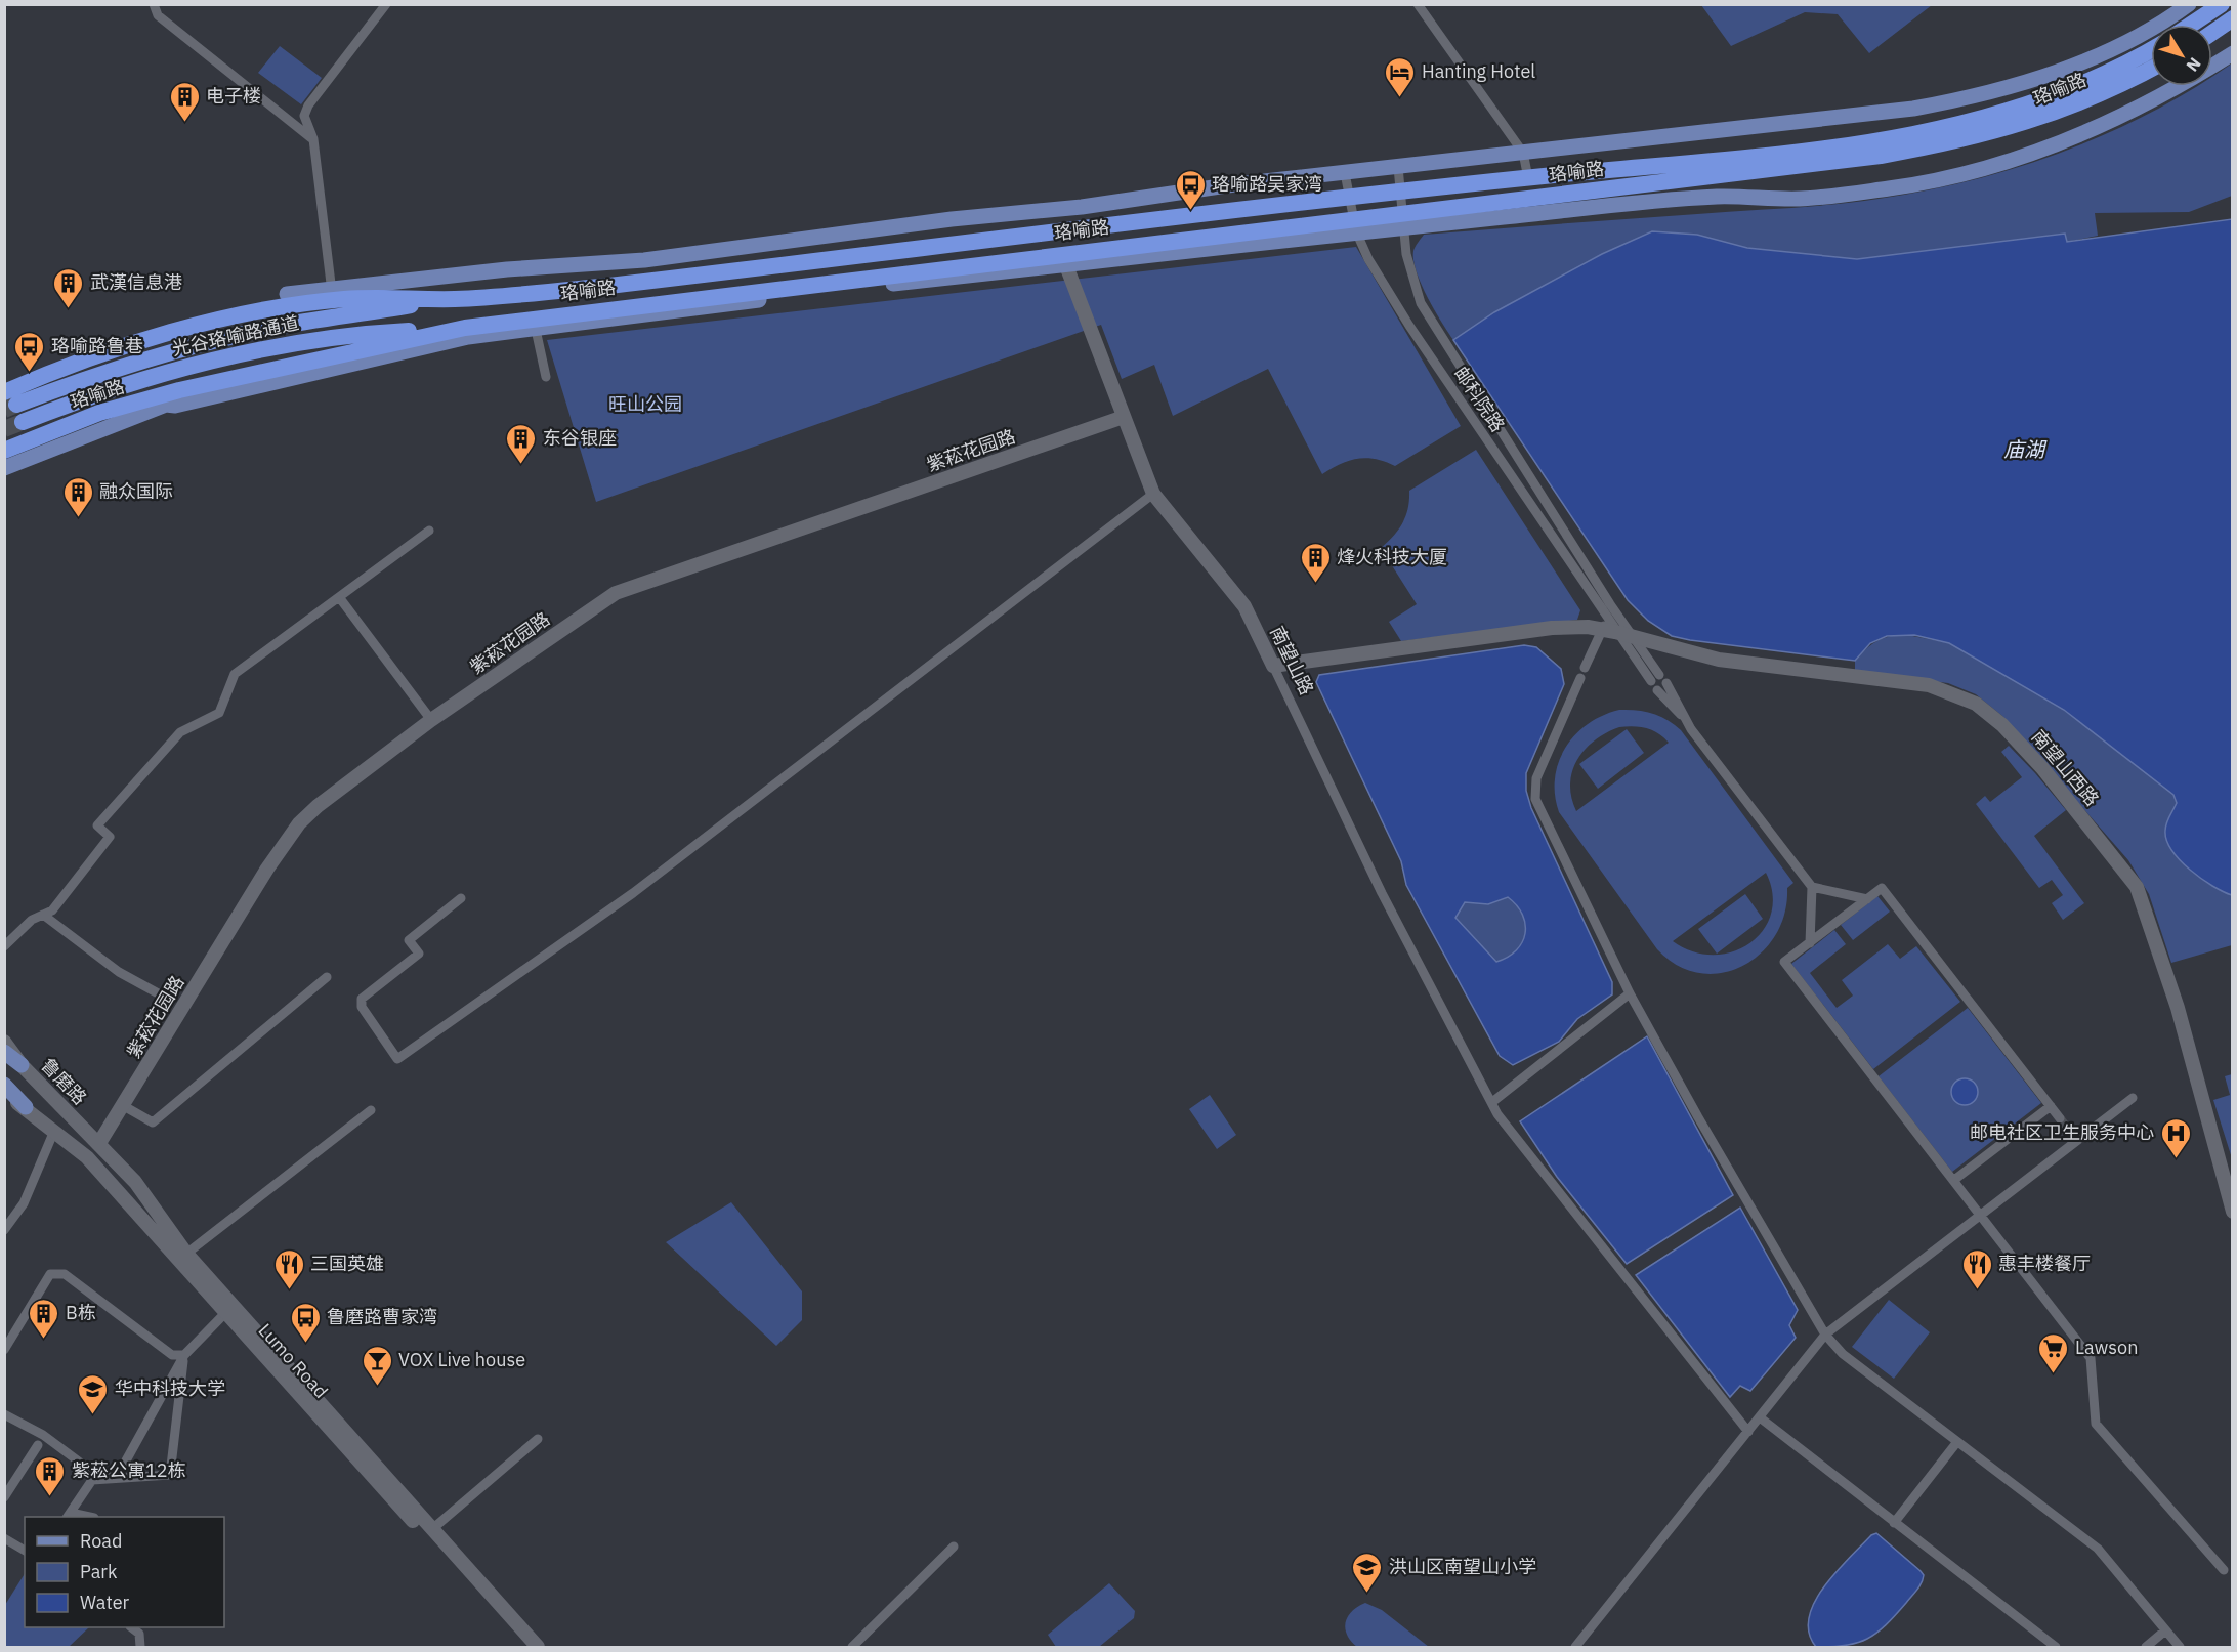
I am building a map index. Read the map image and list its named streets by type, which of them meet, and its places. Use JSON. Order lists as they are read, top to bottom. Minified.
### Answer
{"streets":{"highway":["珞喻路","光谷珞喻路通道"],"street":["邮科院路","紫菘花园路","南望山路","南望山西路","鲁磨路","Lumo Road"]},"crossings":[["珞喻路","光谷珞喻路通道"],["珞喻路","邮科院路"],["珞喻路","南望山路"],["邮科院路","南望山西路"],["紫菘花园路","南望山路"],["紫菘花园路","鲁磨路"],["紫菘花园路","Lumo Road"],["南望山路","南望山西路"],["鲁磨路","Lumo Road"]],"water":["庙湖"],"parks":["旺山公园"],"places":{"hotel":["Hanting Hotel"],"building":["电子楼","武漢信息港","东谷银座","融众国际","烽火科技大厦","B栋","紫菘公寓12栋"],"bus stop":["珞喻路吴家湾","珞喻路鲁巷","鲁磨路曹家湾"],"hospital":["邮电社区卫生服务中心"],"restaurant":["三国英雄","惠丰楼餐厅"],"supermarket":["Lawson"],"bar":["VOX Live house"],"school or university":["华中科技大学","洪山区南望山小学"]},"legend":["Road","Park","Water"],"north":"bottom right"}
